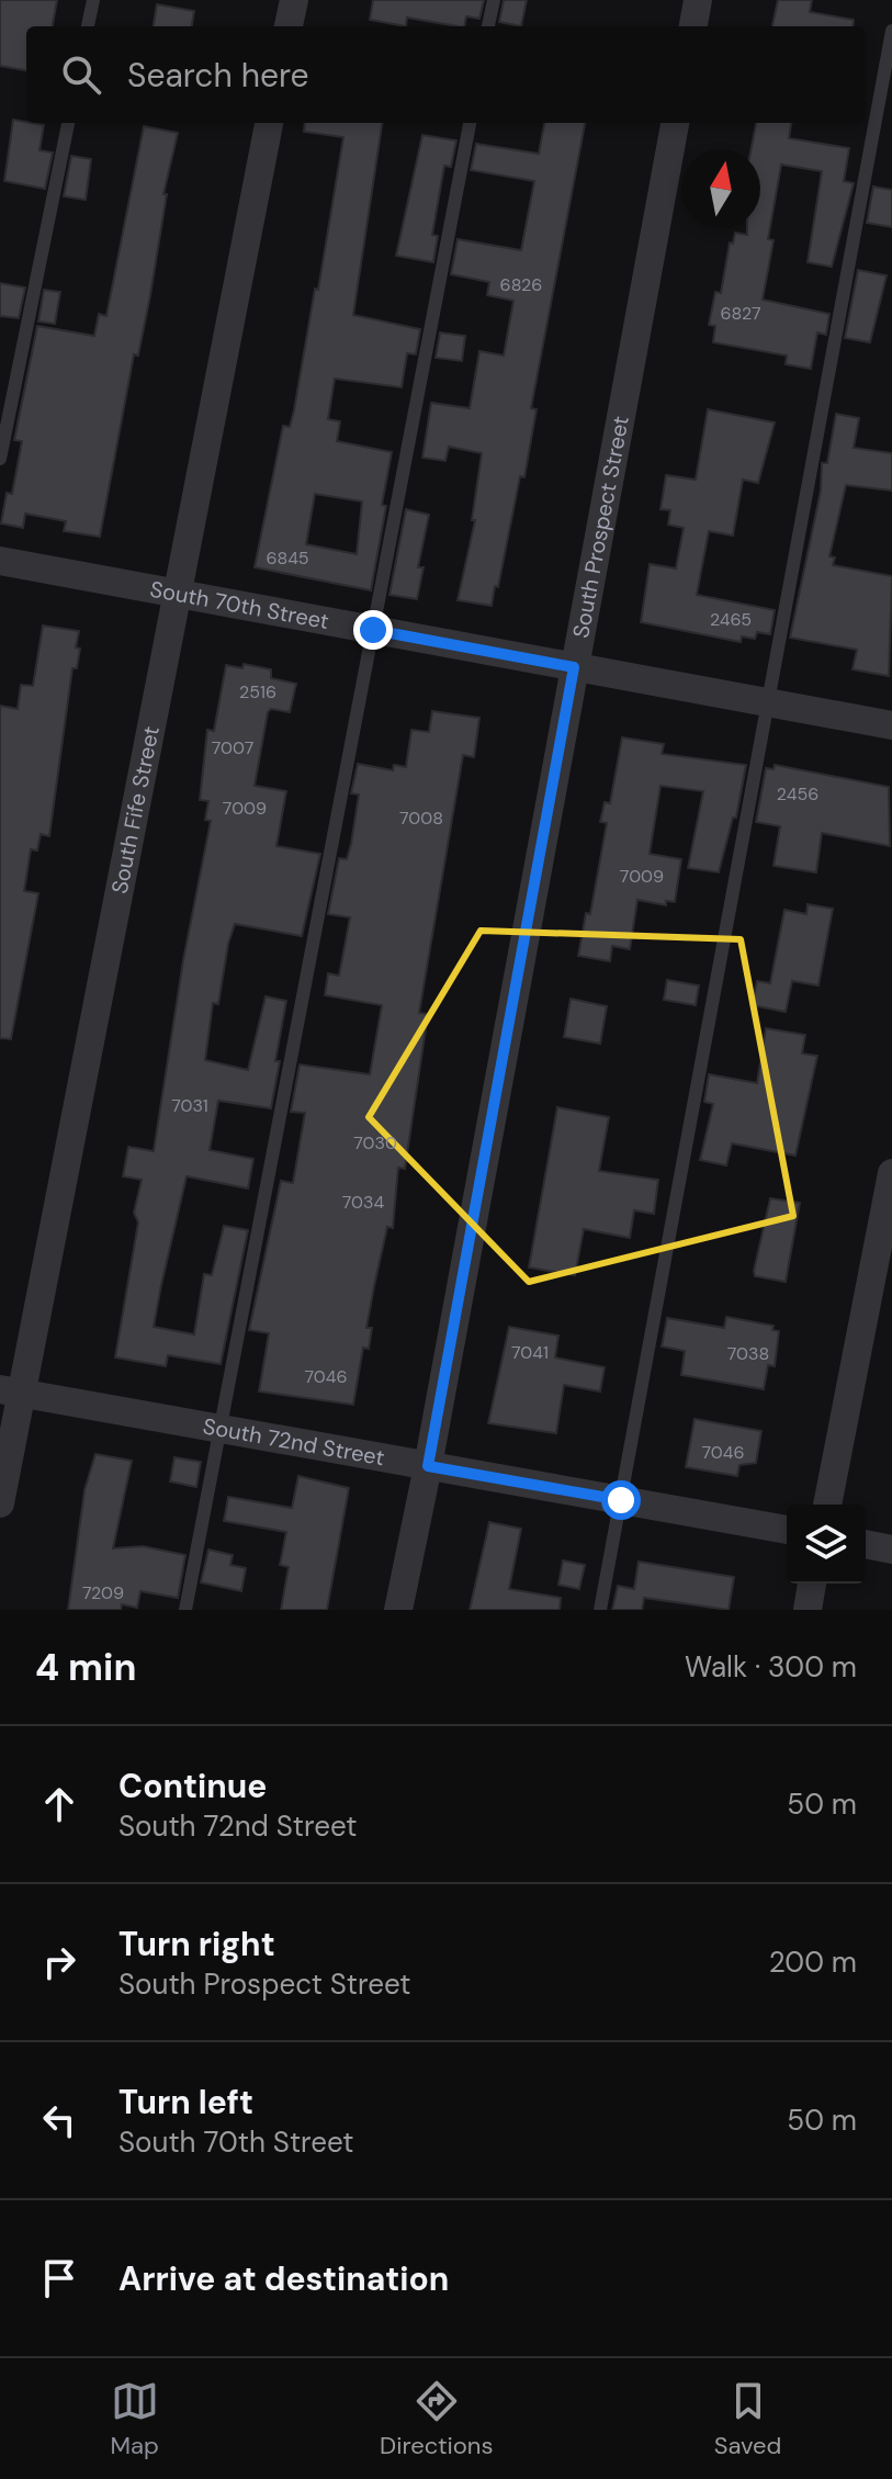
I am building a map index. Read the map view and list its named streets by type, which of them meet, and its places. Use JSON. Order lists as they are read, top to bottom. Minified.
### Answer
{"streets":{"street":["South Prospect Street","South 70th Street","South Fife Street","South 72nd Street"]},"crossings":[["South Prospect Street","South 70th Street"],["South Prospect Street","South 72nd Street"],["South 70th Street","South Fife Street"],["South Fife Street","South 72nd Street"]],"house_numbers":["6826","6827","6845","2465","2516","7007","2456","7009","7008","7009","7031","7030","7034","7041","7038","7046","7046","7209"],"north":"top","page":{"search":"Search here","heading":["4 min","Walk · 300 m"],"list":[["Continue","South 72nd Street","50 m"],["Turn right","South Prospect Street","200 m"],["Turn left","South 70th Street","50 m"],"Arrive at destination"],"nav":["Map","Directions","Saved"]}}
